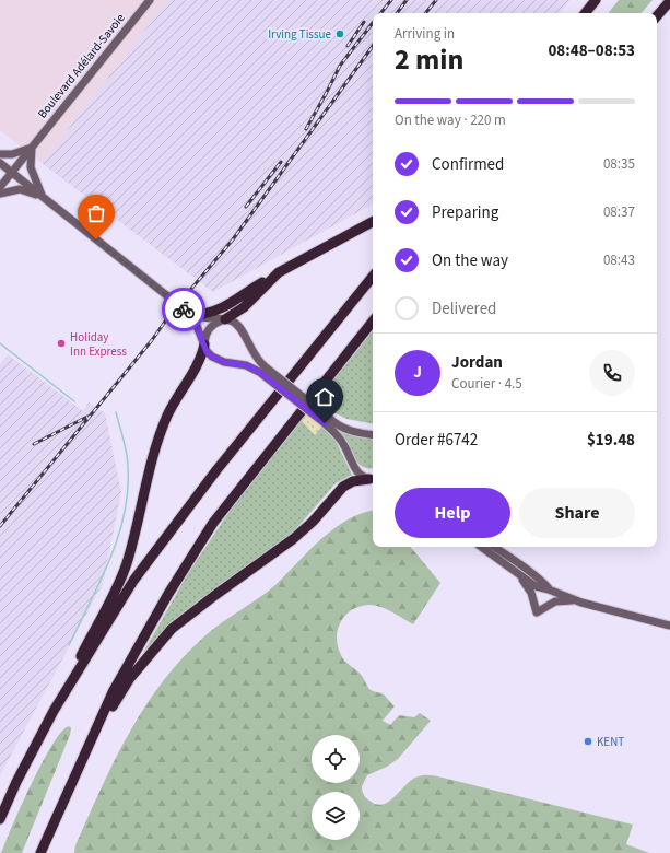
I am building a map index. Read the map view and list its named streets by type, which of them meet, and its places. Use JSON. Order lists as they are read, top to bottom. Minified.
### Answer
{"streets":{"main road":["Boulevard Adélard-Savoie"]},"places":["Irving Tissue","Holiday Inn Express","KENT"],"page":{"heading":["2 min","Arriving in","08:48–08:53"],"panel":["Jordan","Courier · 4.5","Order #6742","$19.48"],"bar":"On the way · 220 m","list":[["Confirmed","08:35"],["Preparing","08:37"],["On the way","08:43"],"Delivered"],"round":"J","buttons":["Help","Share"]}}
